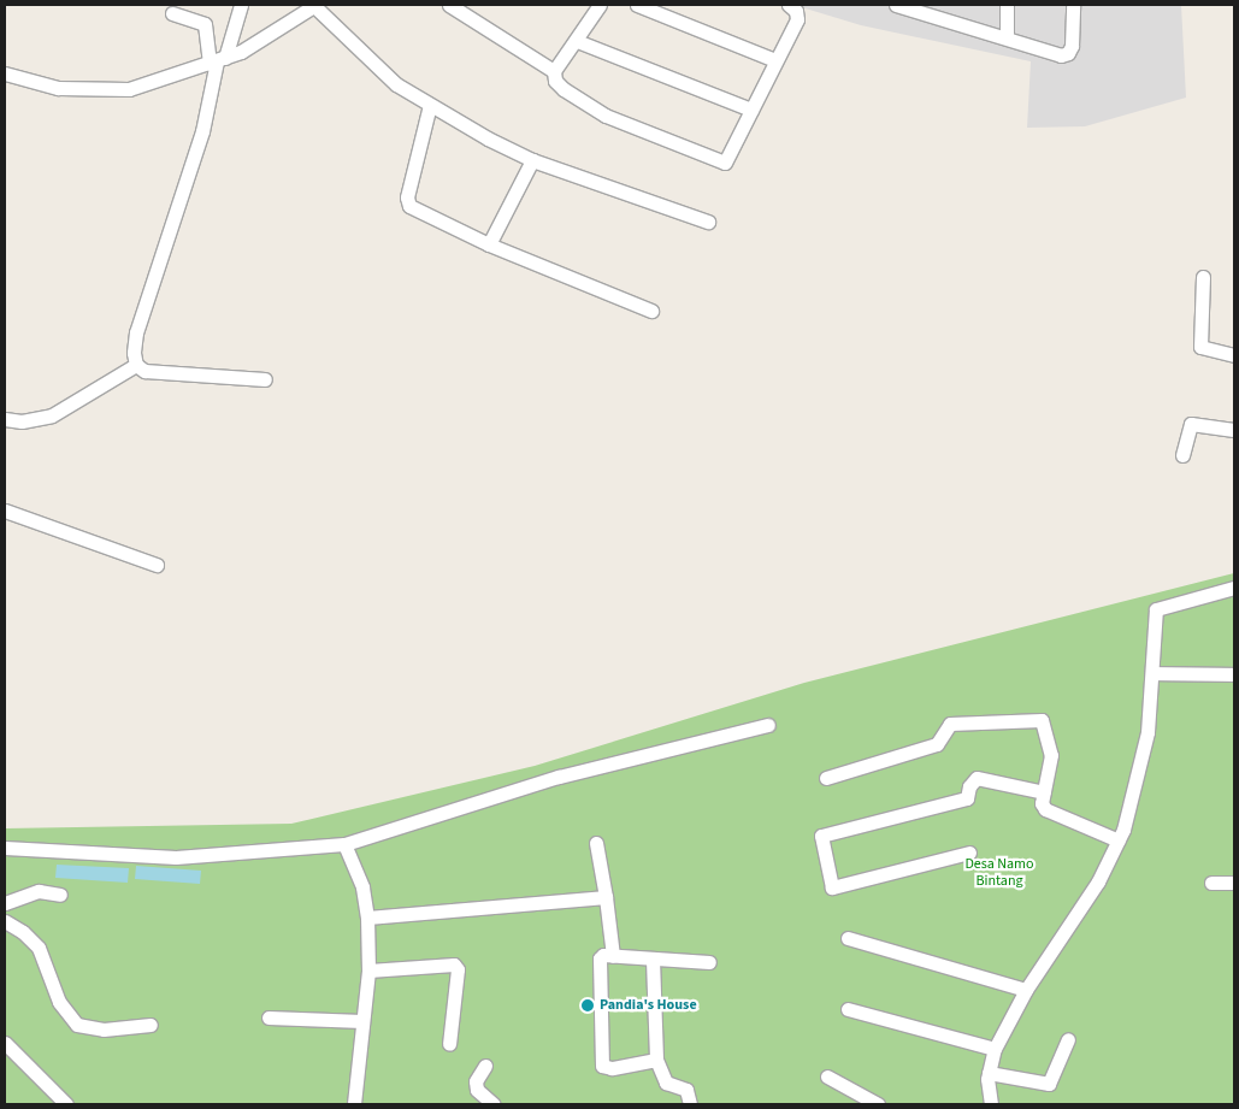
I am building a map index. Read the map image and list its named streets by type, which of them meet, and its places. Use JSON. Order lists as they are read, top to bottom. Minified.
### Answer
{"parks":["Desa Namo Bintang"],"places":["Pandia's House"]}
